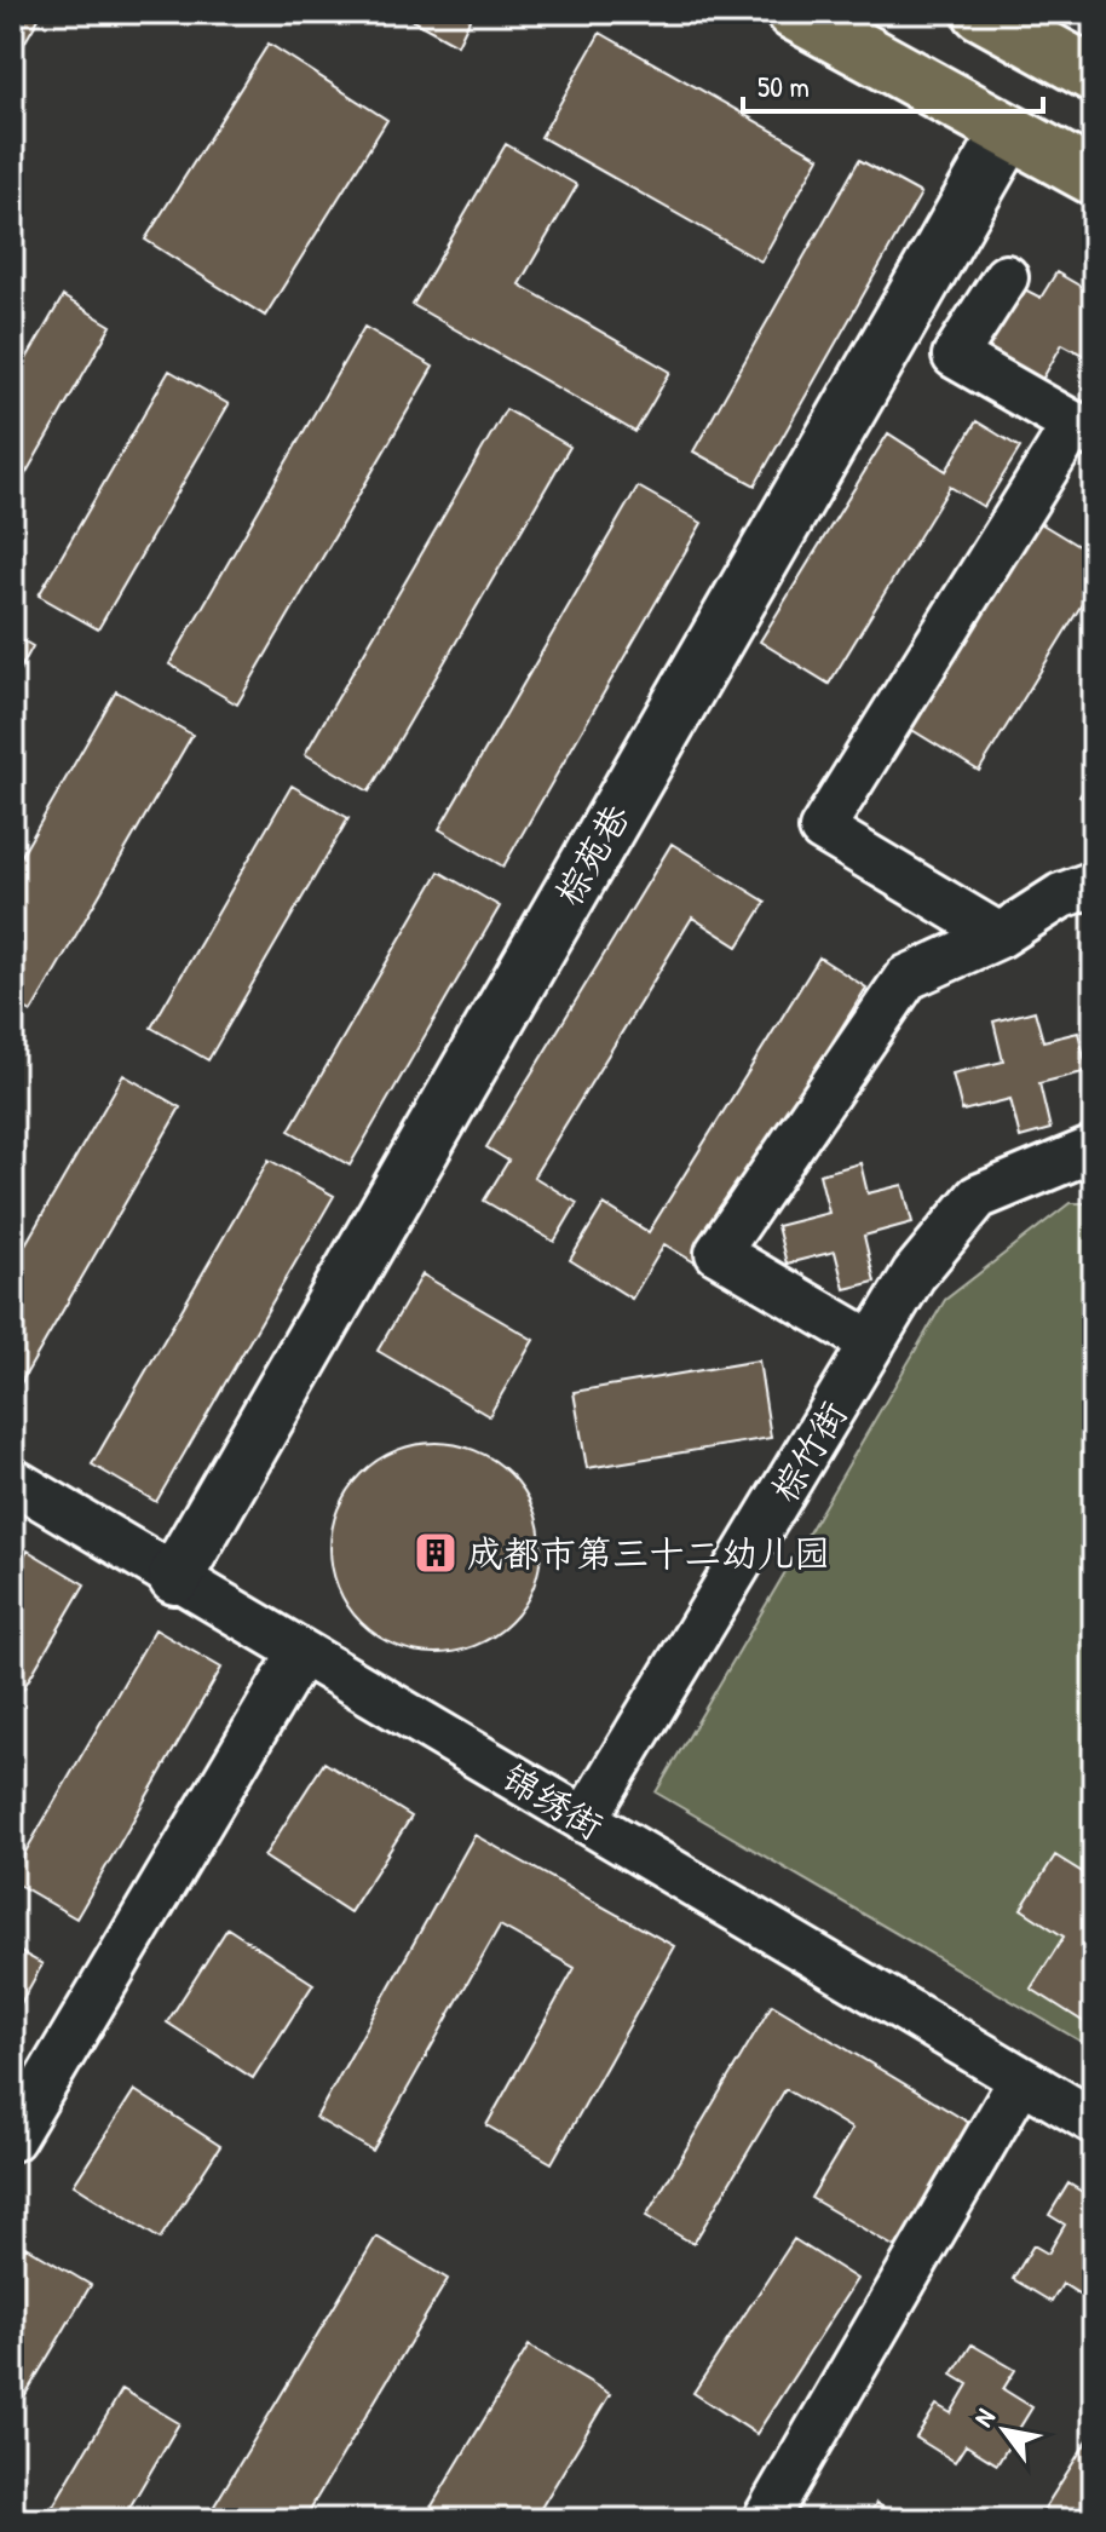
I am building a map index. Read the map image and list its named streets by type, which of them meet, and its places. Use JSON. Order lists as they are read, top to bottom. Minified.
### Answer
{"streets":{"street":["棕苑巷","棕竹街","锦绣街"]},"crossings":[["棕苑巷","锦绣街"],["棕竹街","锦绣街"]],"places":{"building":["成都市第三十二幼儿园"]},"scale_bar":"50 m","north":"top left"}
